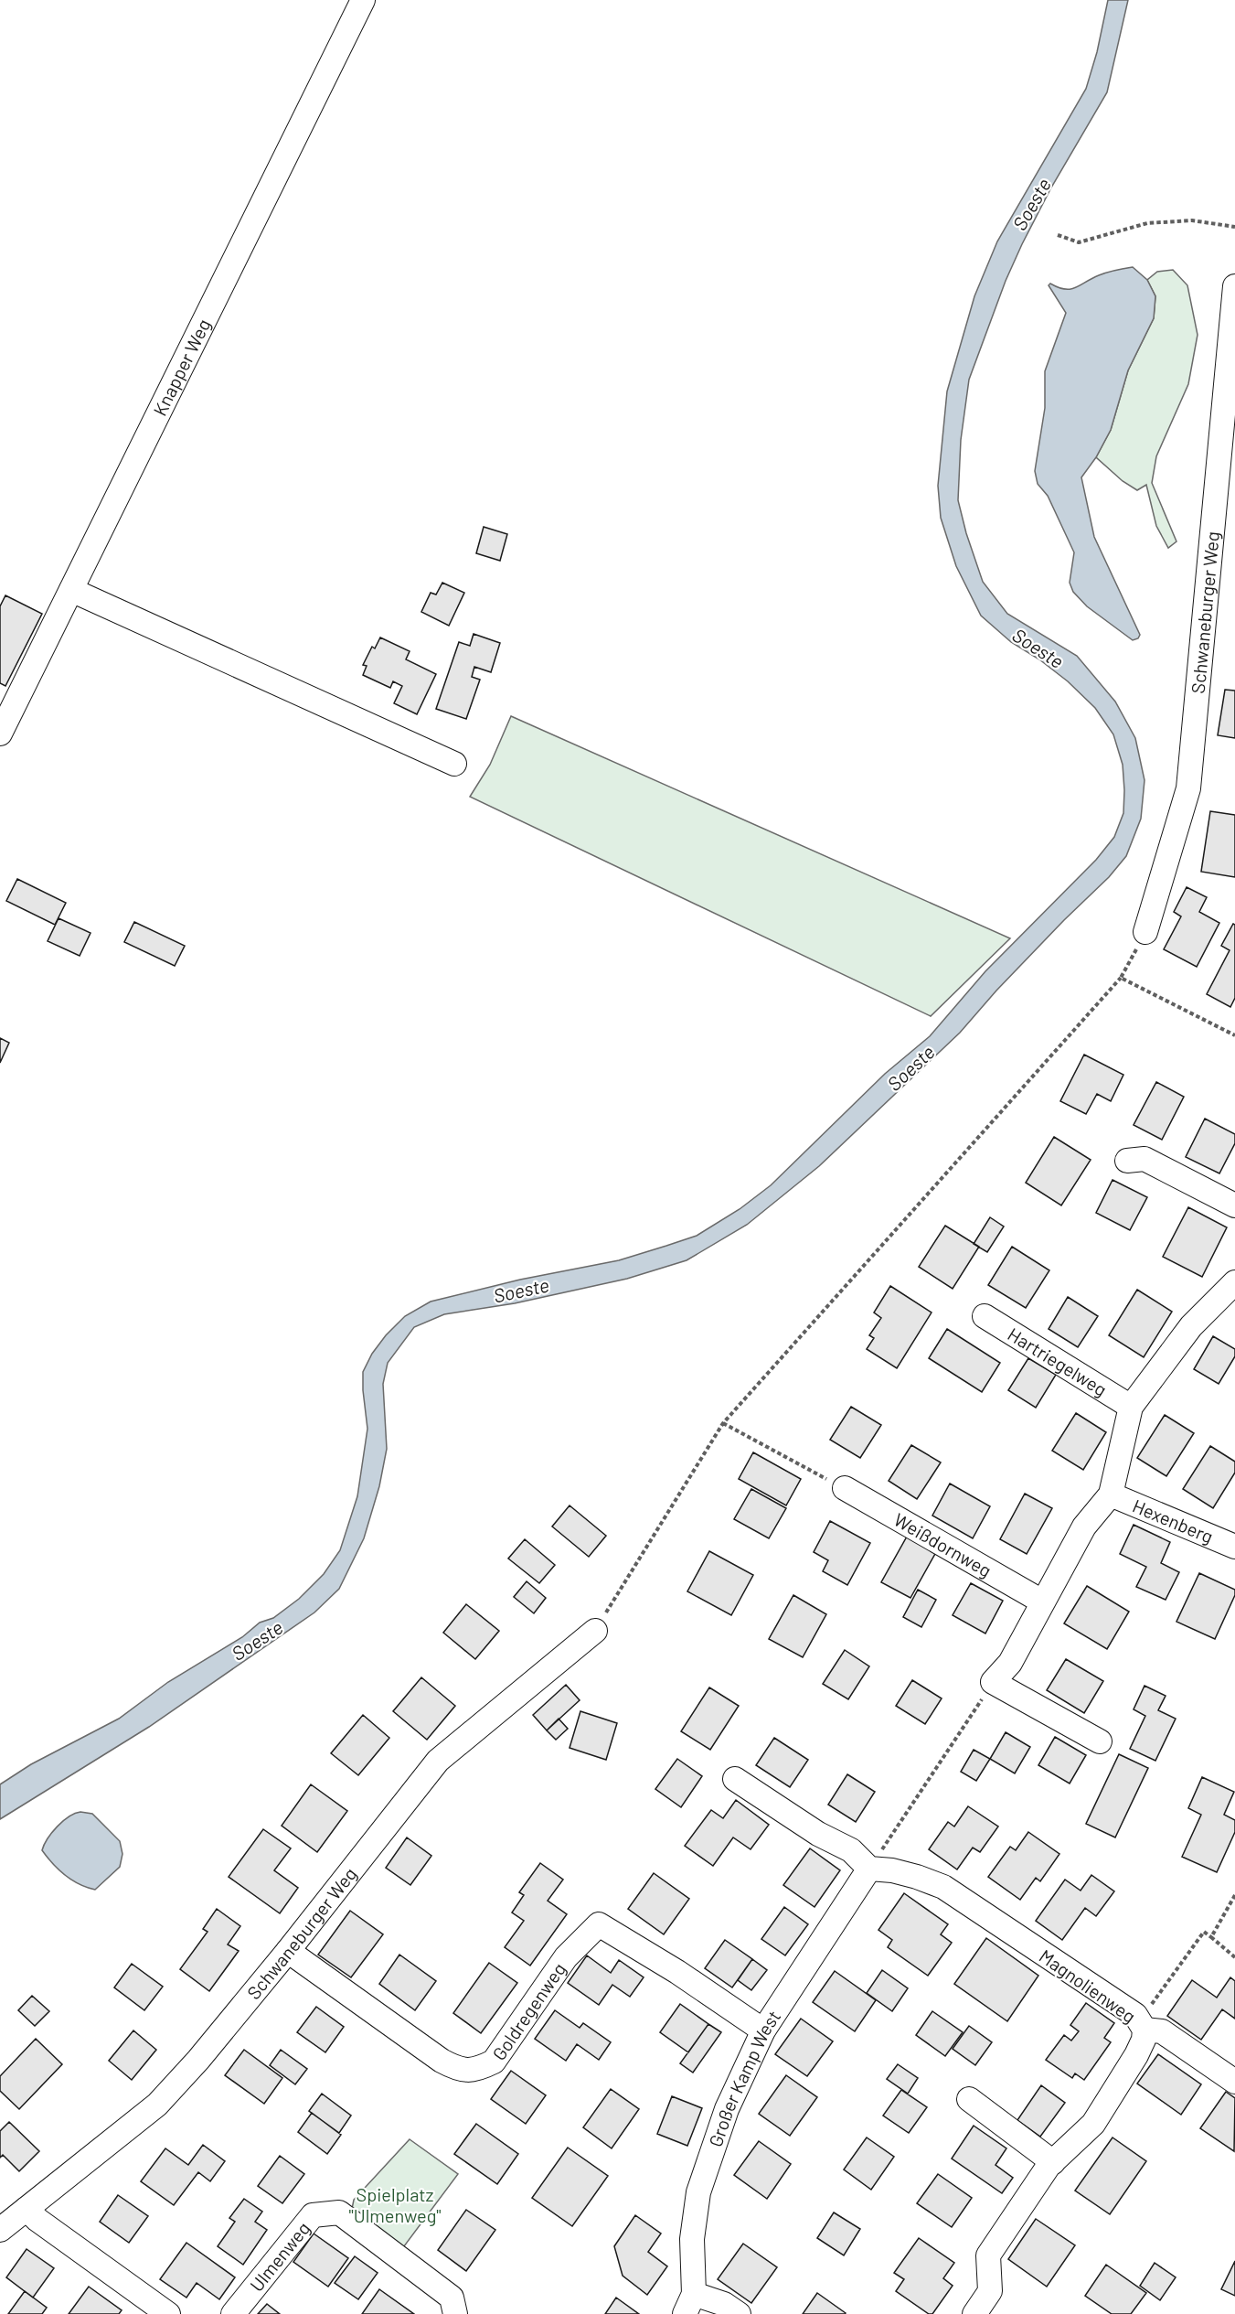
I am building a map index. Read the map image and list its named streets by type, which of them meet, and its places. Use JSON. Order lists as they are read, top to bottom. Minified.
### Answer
{"streets":{"street":["Knapper Weg","Schwaneburger Weg","Hartriegelweg","Hexenberg","Weißdornweg","Magnolienweg","Goldregenweg","Großer Kamp West","Ulmenweg"]},"crossings":[["Schwaneburger Weg","Goldregenweg"],["Magnolienweg","Großer Kamp West"],["Goldregenweg","Großer Kamp West"]],"water":["Soeste"],"parks":["Spielplatz \"Ulmenweg\""]}
